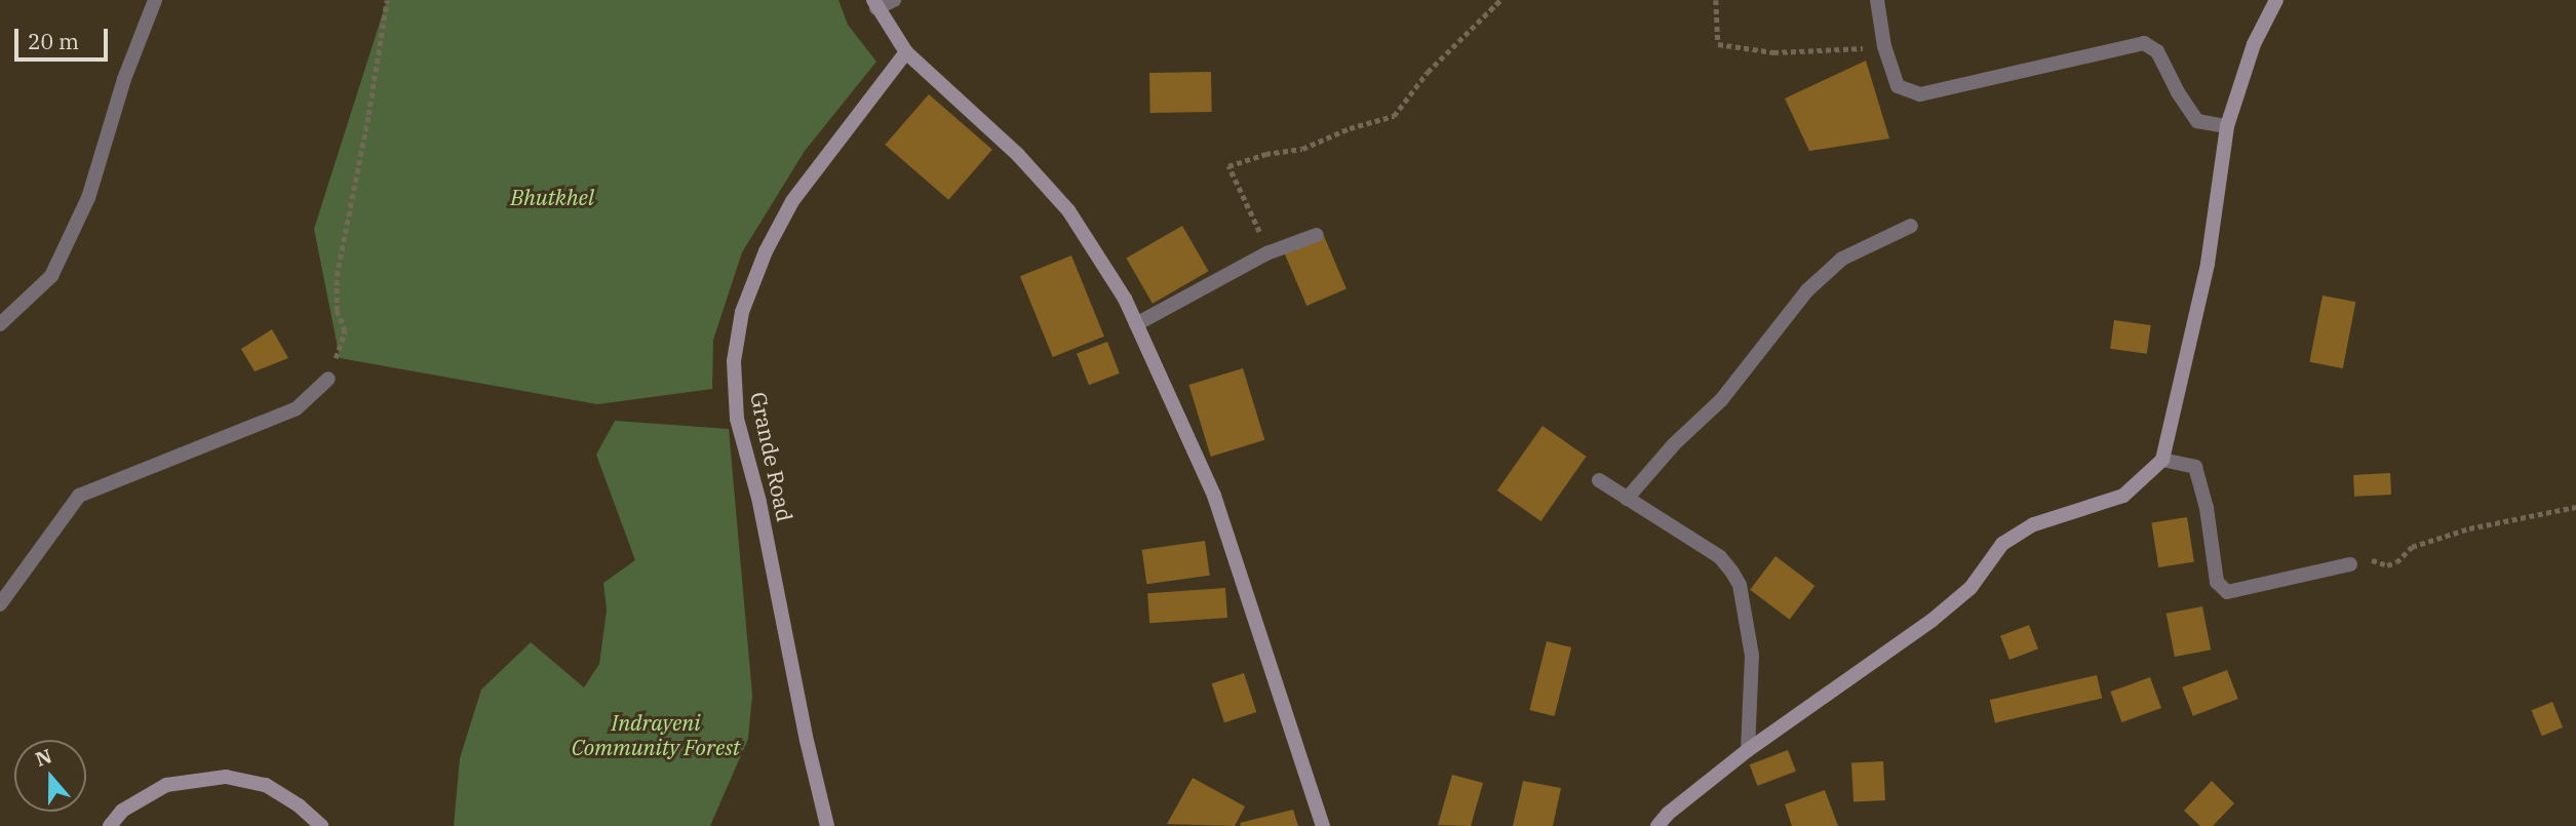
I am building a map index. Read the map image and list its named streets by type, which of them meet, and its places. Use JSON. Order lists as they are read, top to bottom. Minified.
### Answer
{"streets":{"street":["Grande Road"]},"parks":["Bhutkhel","Indrayeni Community Forest"],"scale_bar":"20 m","north":"top"}
